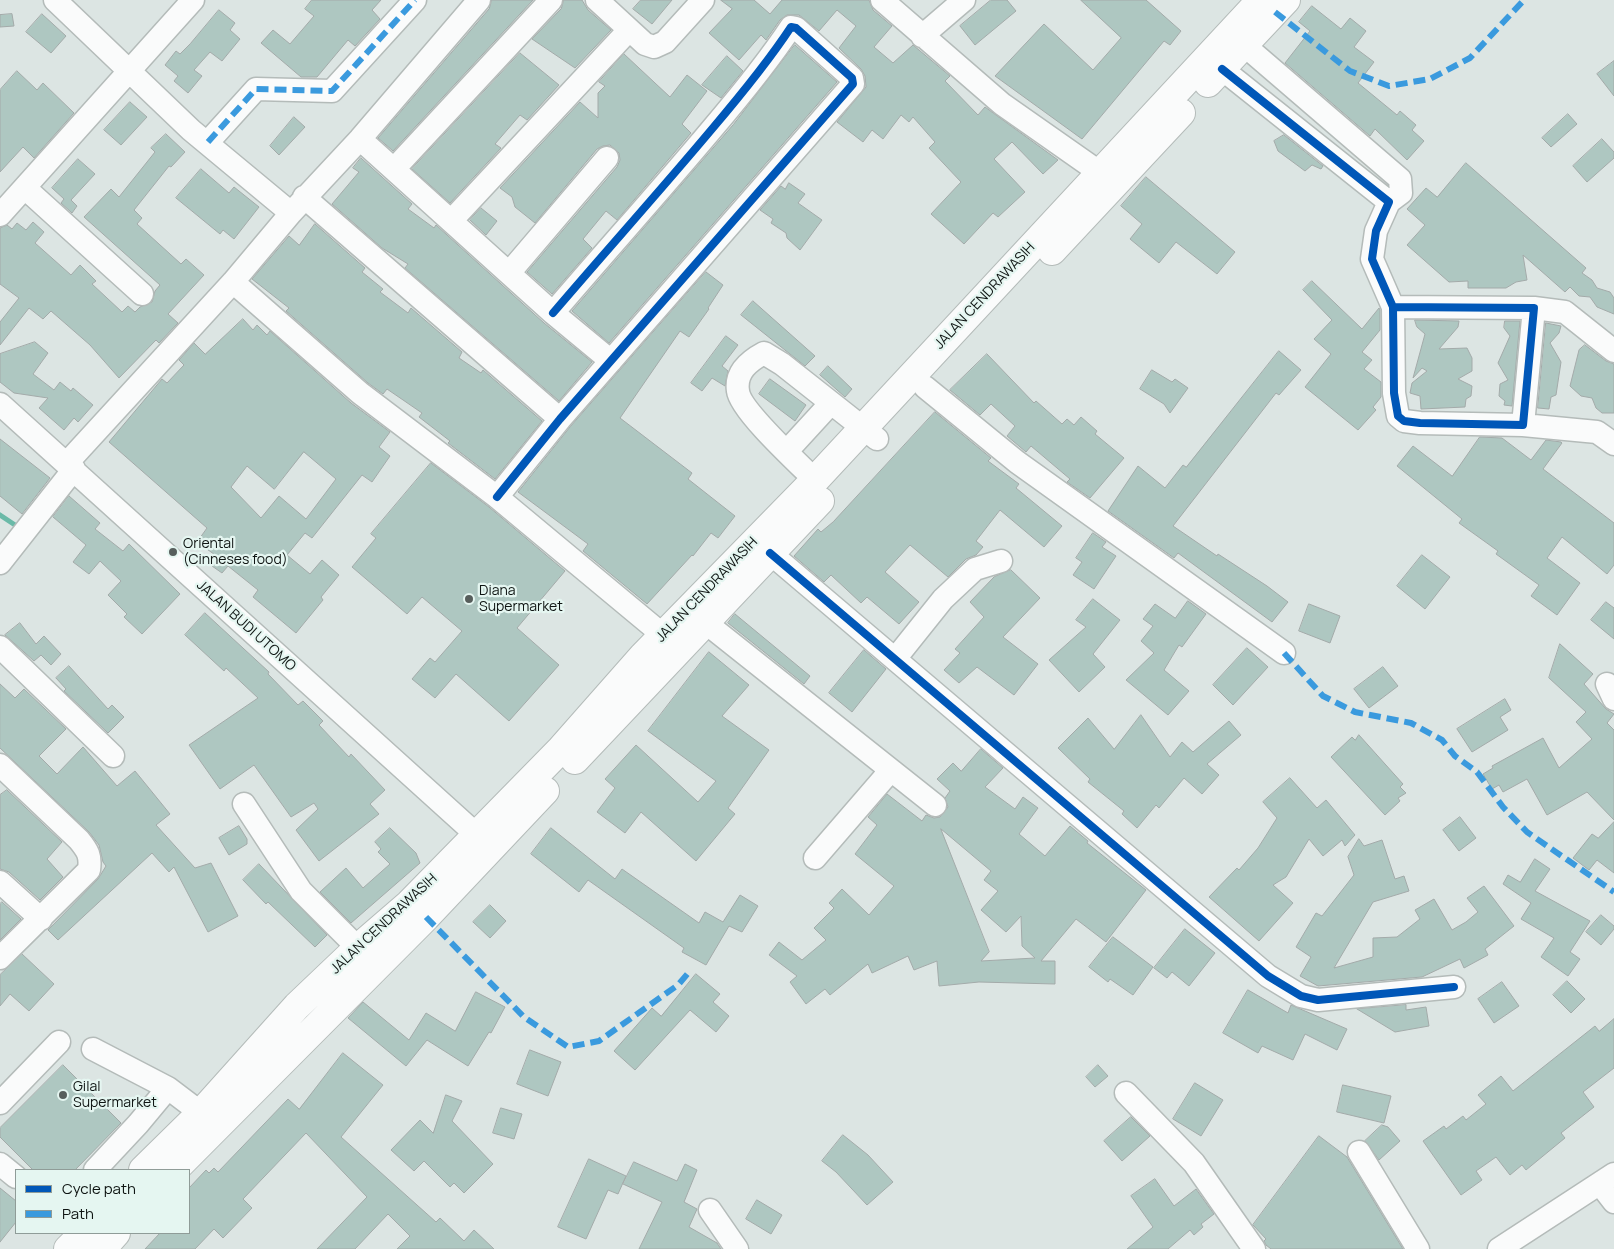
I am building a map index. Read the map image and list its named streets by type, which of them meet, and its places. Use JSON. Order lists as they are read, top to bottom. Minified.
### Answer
{"streets":{"main road":["JALAN CENDRAWASIH"],"street":["JALAN BUDI UTOMO"]},"crossings":[["JALAN CENDRAWASIH","JALAN BUDI UTOMO"]],"places":["Oriental (Cinneses food)","Diana Supermarket","Gilal Supermarket"],"legend":["Cycle path","Path"]}
